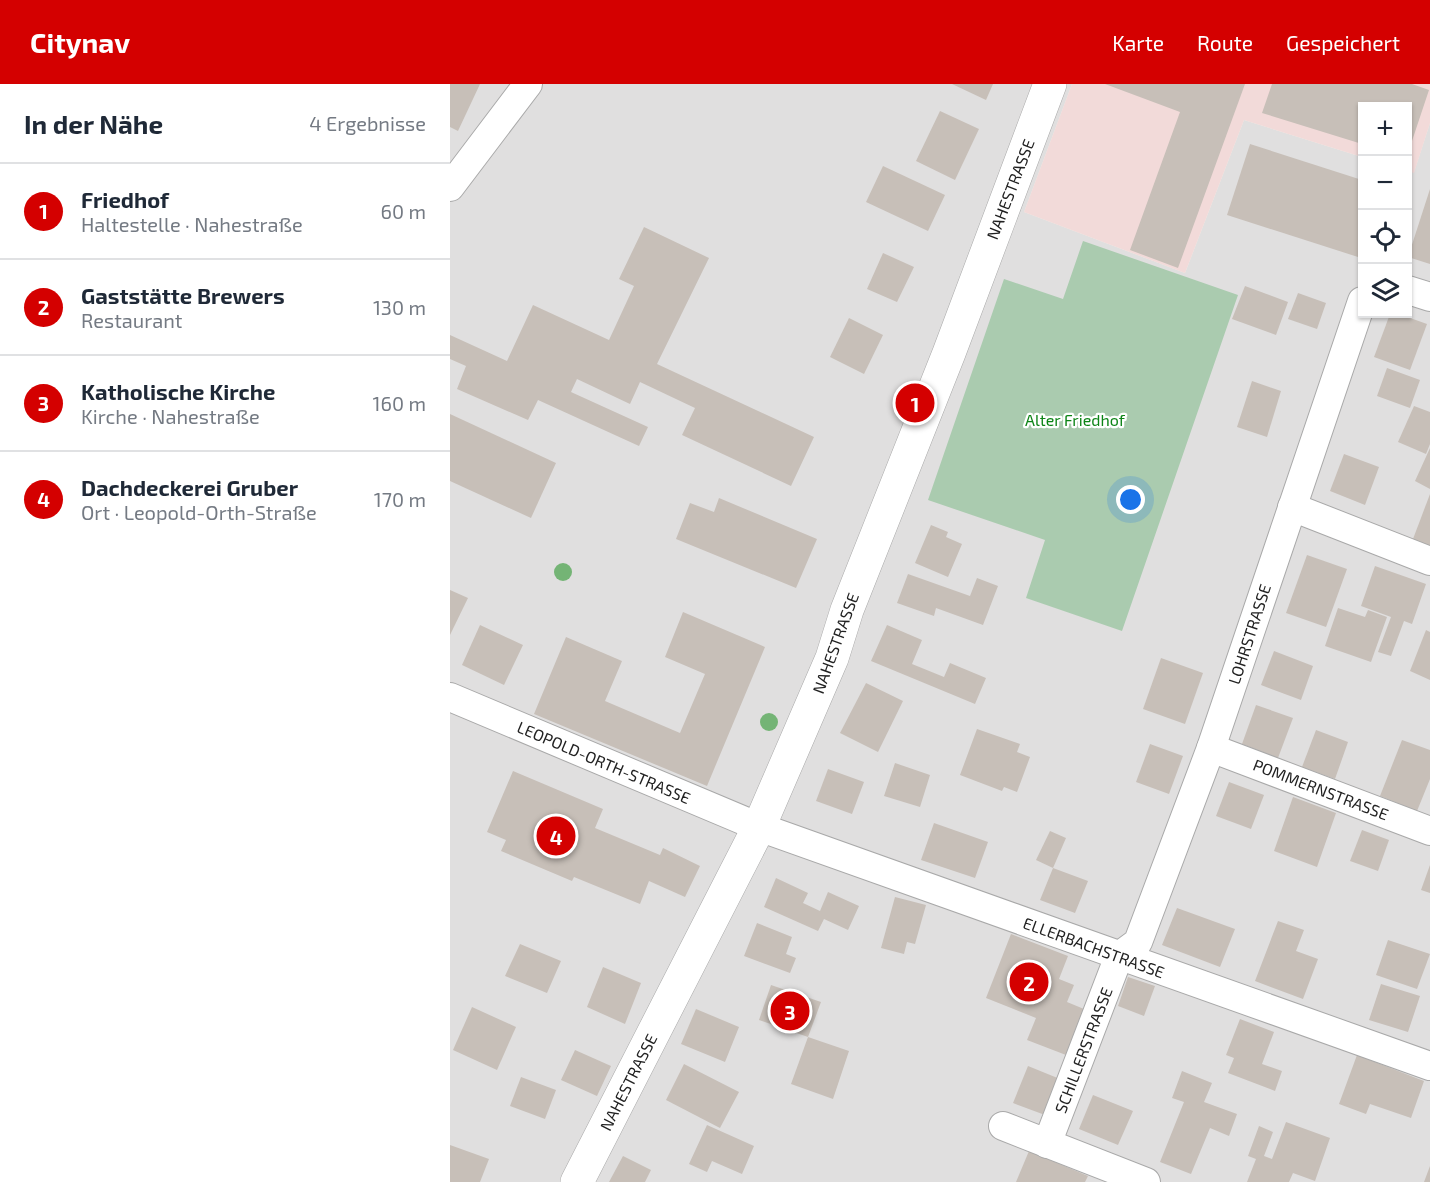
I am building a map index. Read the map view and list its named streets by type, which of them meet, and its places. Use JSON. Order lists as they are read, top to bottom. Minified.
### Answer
{"streets":{"street":["NAHESTRASSE","LOHRSTRASSE","LEOPOLD-ORTH-STRASSE","POMMERNSTRASSE","ELLERBACHSTRASSE","SCHILLERSTRASSE"]},"crossings":[["NAHESTRASSE","LEOPOLD-ORTH-STRASSE"],["NAHESTRASSE","ELLERBACHSTRASSE"],["LOHRSTRASSE","POMMERNSTRASSE"],["LOHRSTRASSE","ELLERBACHSTRASSE"],["LOHRSTRASSE","SCHILLERSTRASSE"],["LEOPOLD-ORTH-STRASSE","ELLERBACHSTRASSE"],["ELLERBACHSTRASSE","SCHILLERSTRASSE"]],"parks":["Alter Friedhof"],"page":{"header":"Citynav","nav":["Karte","Route","Gespeichert"],"heading":["In der Nähe","4 Ergebnisse"],"map_buttons":["+","−"],"list":[{"mark":"1","name":"Friedhof","note":"Haltestelle · Nahestraße","value":"60 m"},{"mark":"2","name":"Gaststätte Brewers","note":"Restaurant","value":"130 m"},{"mark":"3","name":"Katholische Kirche","note":"Kirche · Nahestraße","value":"160 m"},{"mark":"4","name":"Dachdeckerei Gruber","note":"Ort · Leopold-Orth-Straße","value":"170 m"}],"pins":["1","4","2","3"]}}
